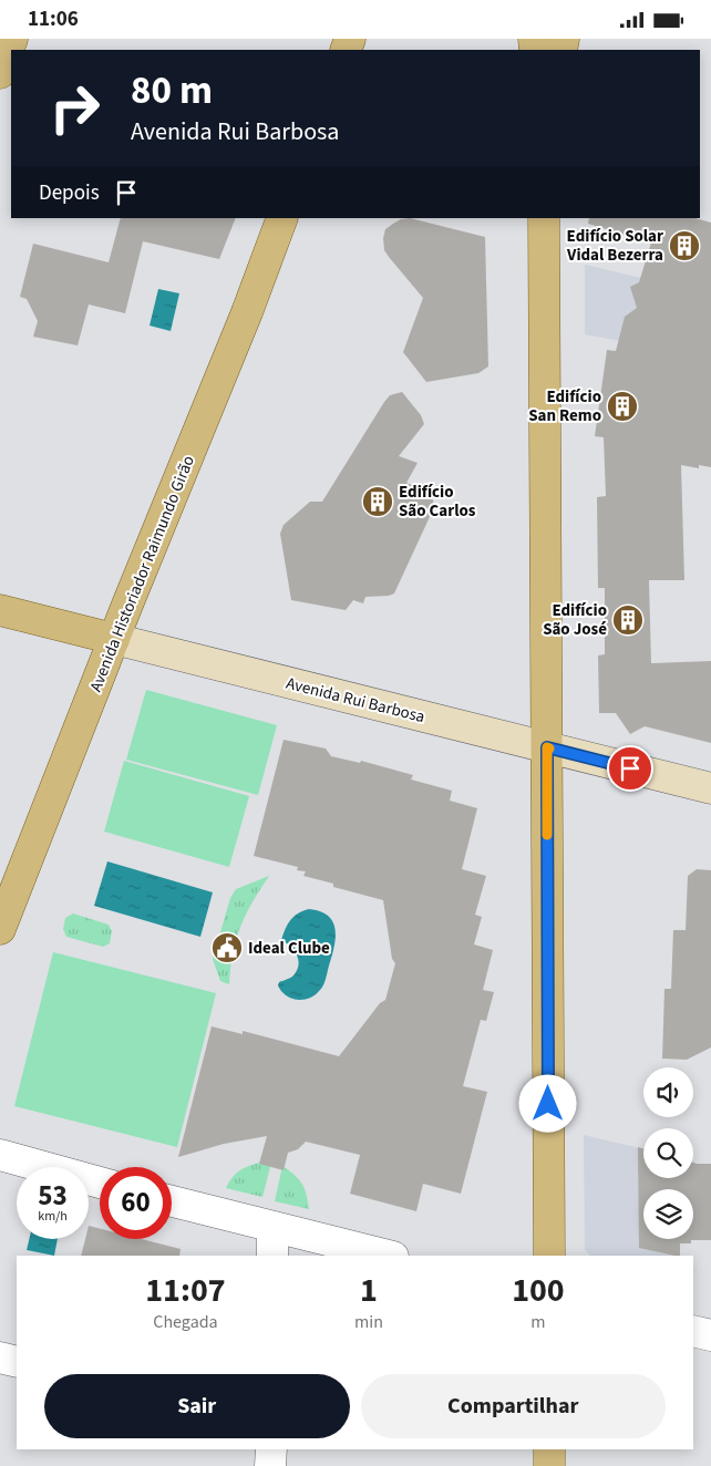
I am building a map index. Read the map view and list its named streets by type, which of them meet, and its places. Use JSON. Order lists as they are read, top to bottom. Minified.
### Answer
{"streets":{"main road":["Avenida Historiador Raimundo Girão","Avenida Rui Barbosa"]},"crossings":[["Avenida Historiador Raimundo Girão","Avenida Rui Barbosa"]],"places":{"building":["Edifício Solar Vidal Bezerra","Edifício San Remo","Edifício São Carlos","Edifício São José"],"public building":["Ideal Clube"]},"page":{"status":"11:06","turn":["80 m","Avenida Rui Barbosa"],"then":"Depois","speed":"53 km/h","limit":"60","eta":["11:07","Chegada","1","min","100","m"],"buttons":["Sair","Compartilhar"]}}
